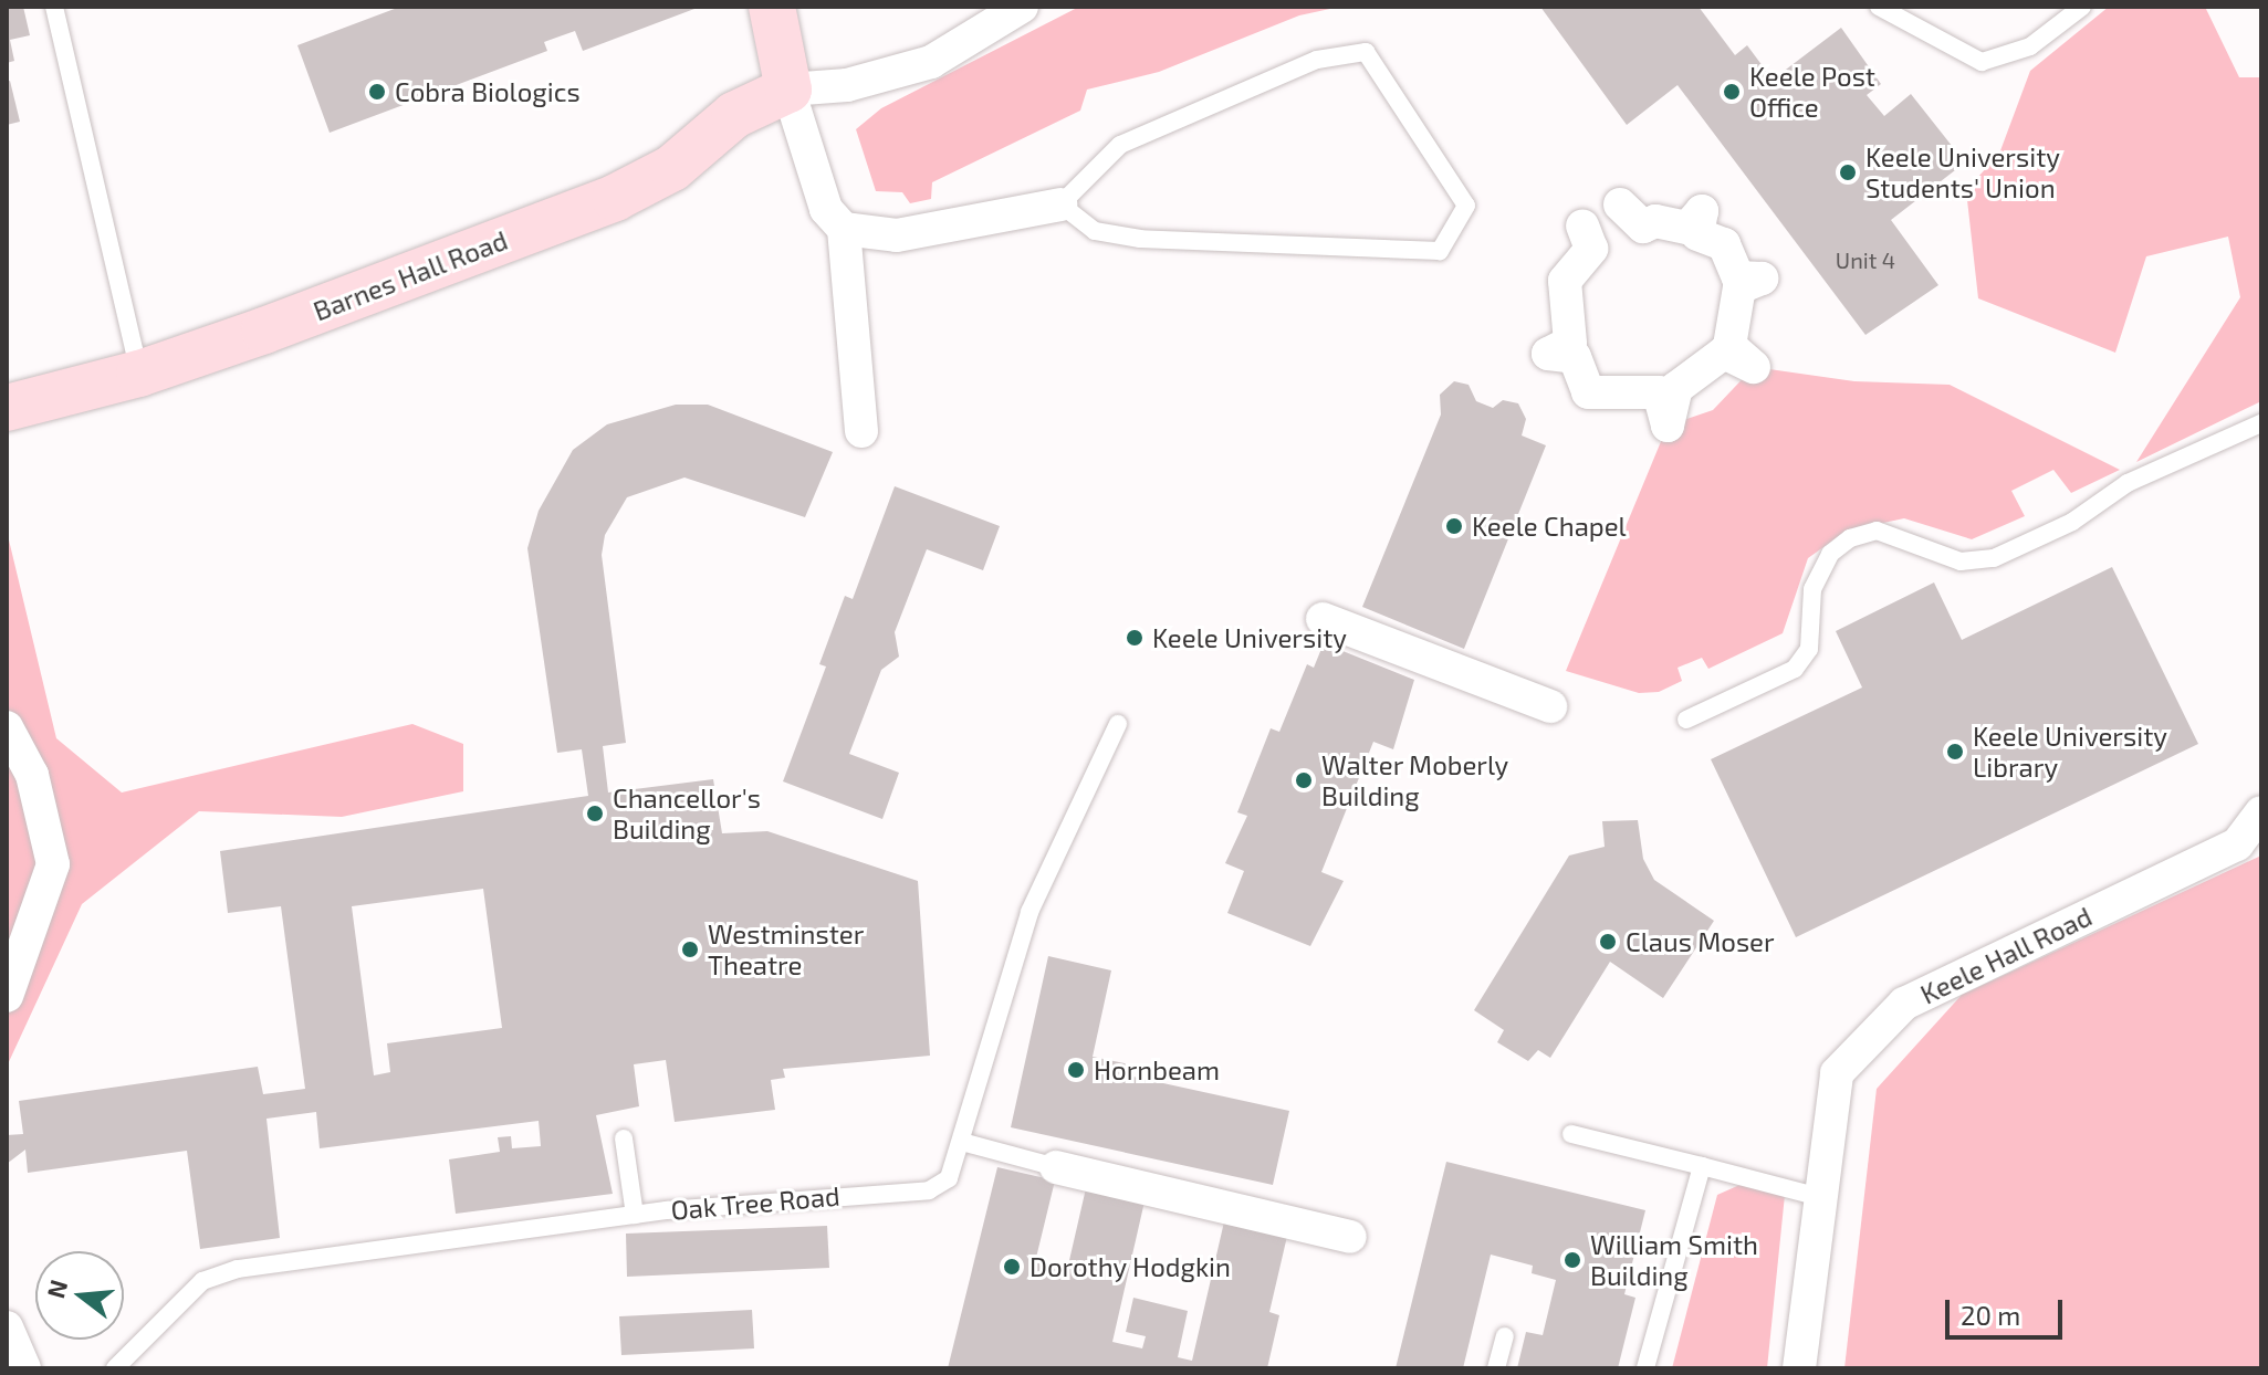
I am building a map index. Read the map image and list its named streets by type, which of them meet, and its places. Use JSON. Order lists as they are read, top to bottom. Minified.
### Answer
{"streets":{"street":["Barnes Hall Road","Keele Hall Road"],"lane":["Oak Tree Road"]},"places":["Cobra Biologics","Keele Post Office","Keele University Students' Union","Keele Chapel","Keele University","Keele University Library","Walter Moberly Building","Chancellor's Building","Claus Moser","Westminster Theatre","Hornbeam","William Smith Building","Dorothy Hodgkin"],"house_numbers":["Unit 4"],"scale_bar":"20 m","north":"left"}
